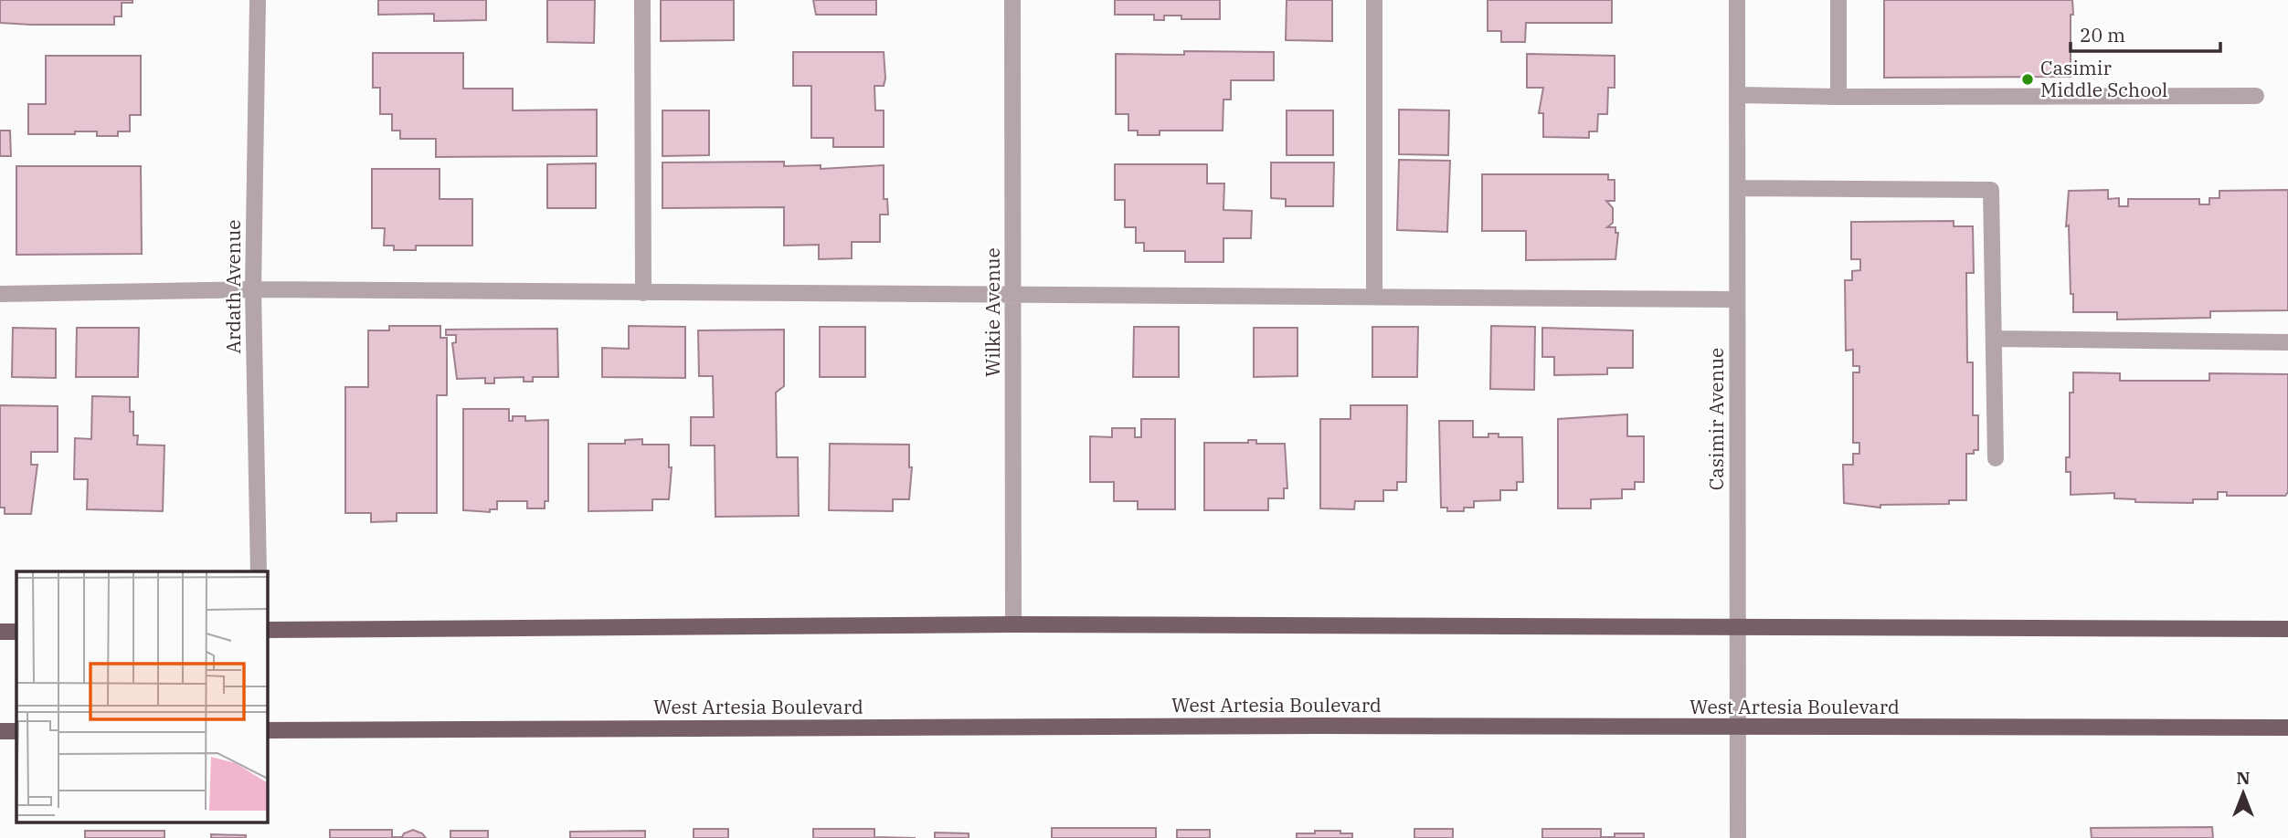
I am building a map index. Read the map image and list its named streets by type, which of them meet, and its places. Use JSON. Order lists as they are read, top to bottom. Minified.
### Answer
{"streets":{"main road":["West Artesia Boulevard"],"street":["Ardath Avenue","Wilkie Avenue","Casimir Avenue"]},"crossings":[["Casimir Avenue","West Artesia Boulevard"]],"places":["Casimir Middle School"],"scale_bar":"20 m","north":"top"}
